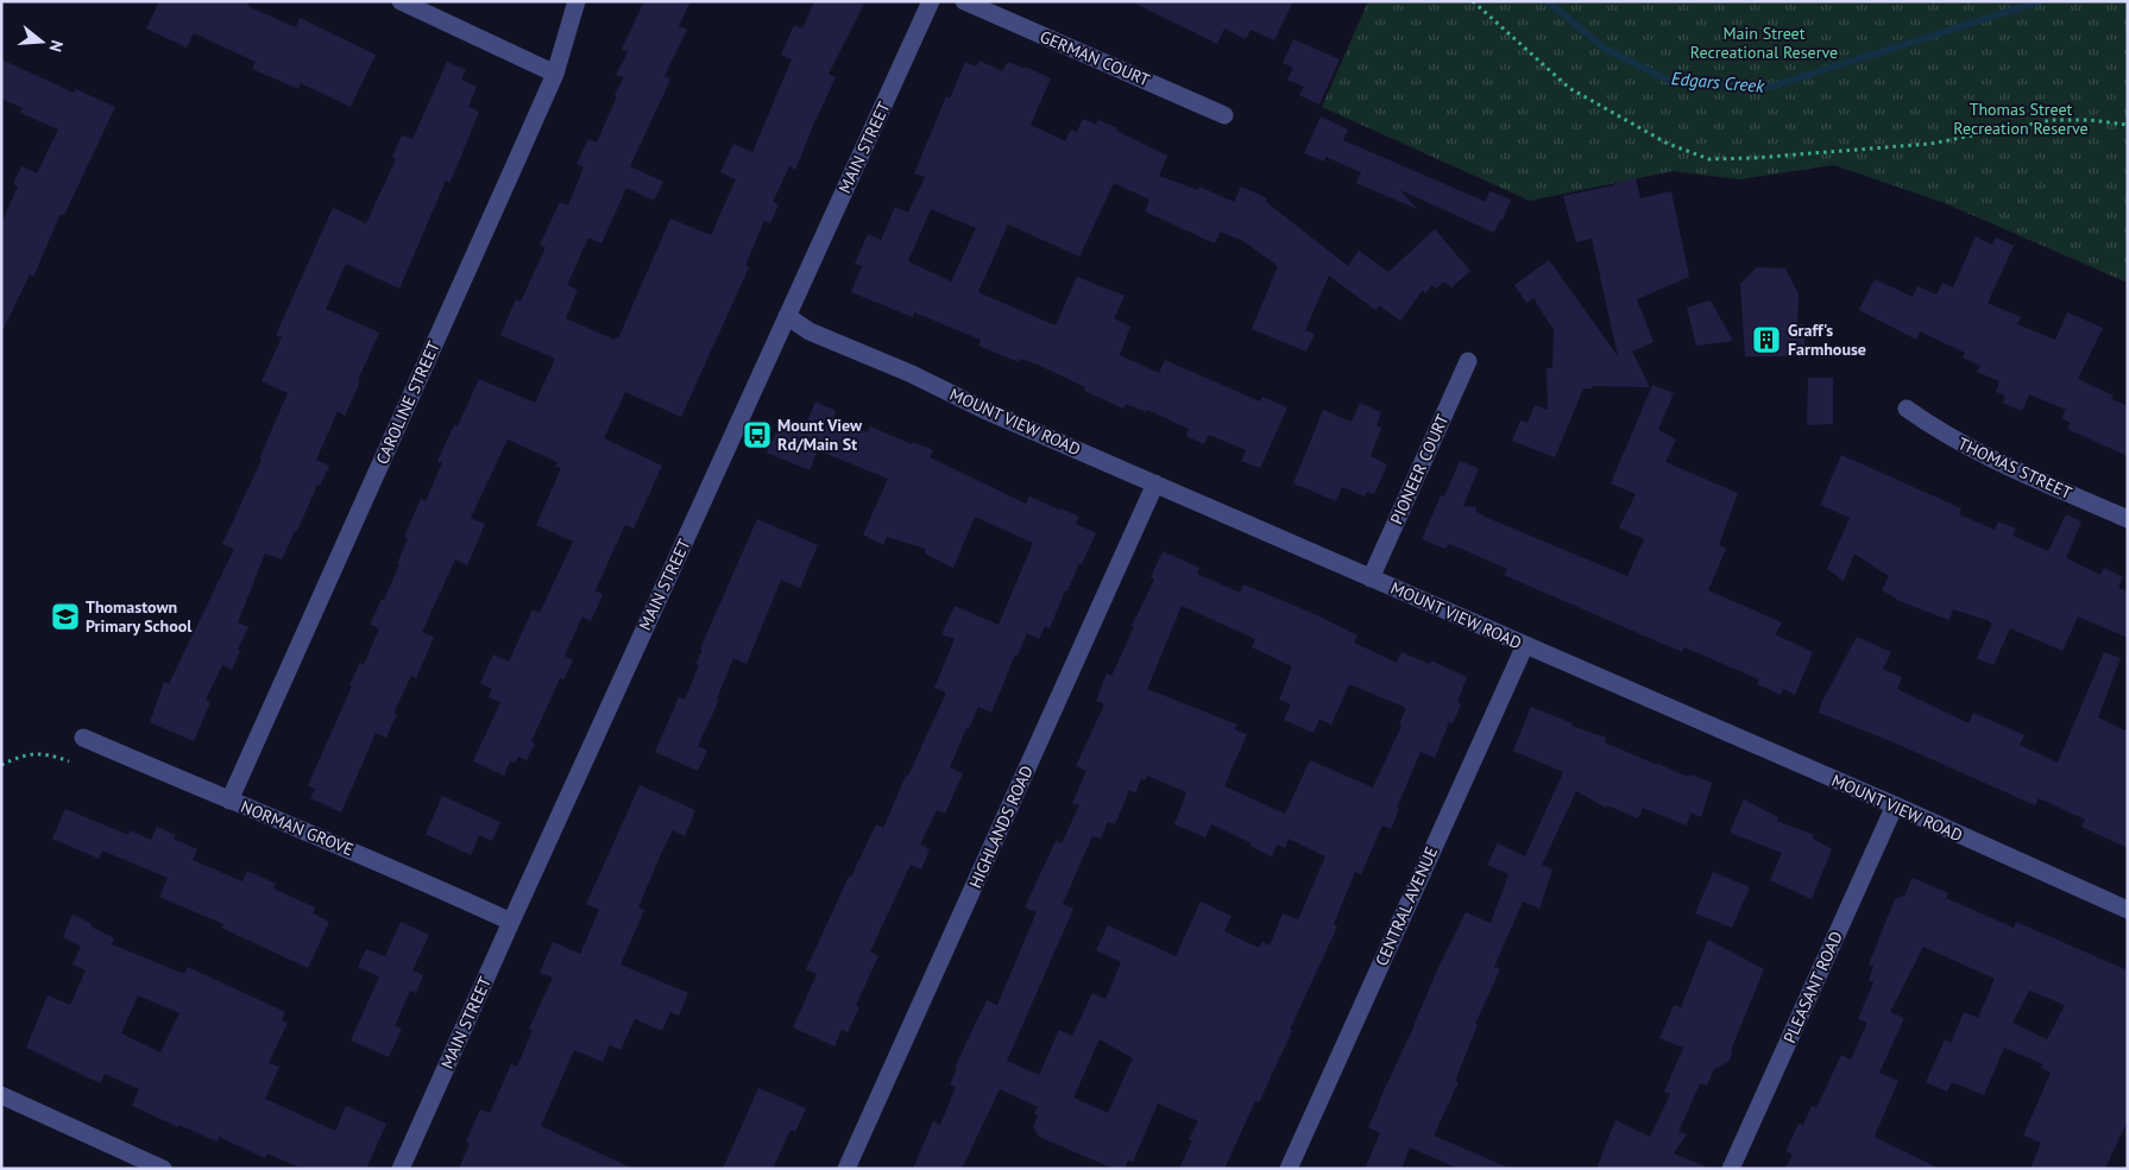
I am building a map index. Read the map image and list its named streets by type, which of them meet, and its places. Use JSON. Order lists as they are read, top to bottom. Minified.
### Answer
{"streets":{"street":["GERMAN COURT","MAIN STREET","CAROLINE STREET","MOUNT VIEW ROAD","THOMAS STREET","PIONEER COURT","HIGHLANDS ROAD","NORMAN GROVE","CENTRAL AVENUE","PLEASANT ROAD"]},"crossings":[["MAIN STREET","MOUNT VIEW ROAD"],["MAIN STREET","NORMAN GROVE"],["CAROLINE STREET","NORMAN GROVE"],["MOUNT VIEW ROAD","PIONEER COURT"],["MOUNT VIEW ROAD","HIGHLANDS ROAD"],["MOUNT VIEW ROAD","CENTRAL AVENUE"],["MOUNT VIEW ROAD","PLEASANT ROAD"]],"water":["Edgars Creek"],"parks":["Main Street Recreational Reserve","Thomas Street Recreation Reserve"],"places":{"building":["Graff's Farmhouse"],"bus stop":["Mount View Rd/Main St"],"school or university":["Thomastown Primary School"]},"north":"right"}
